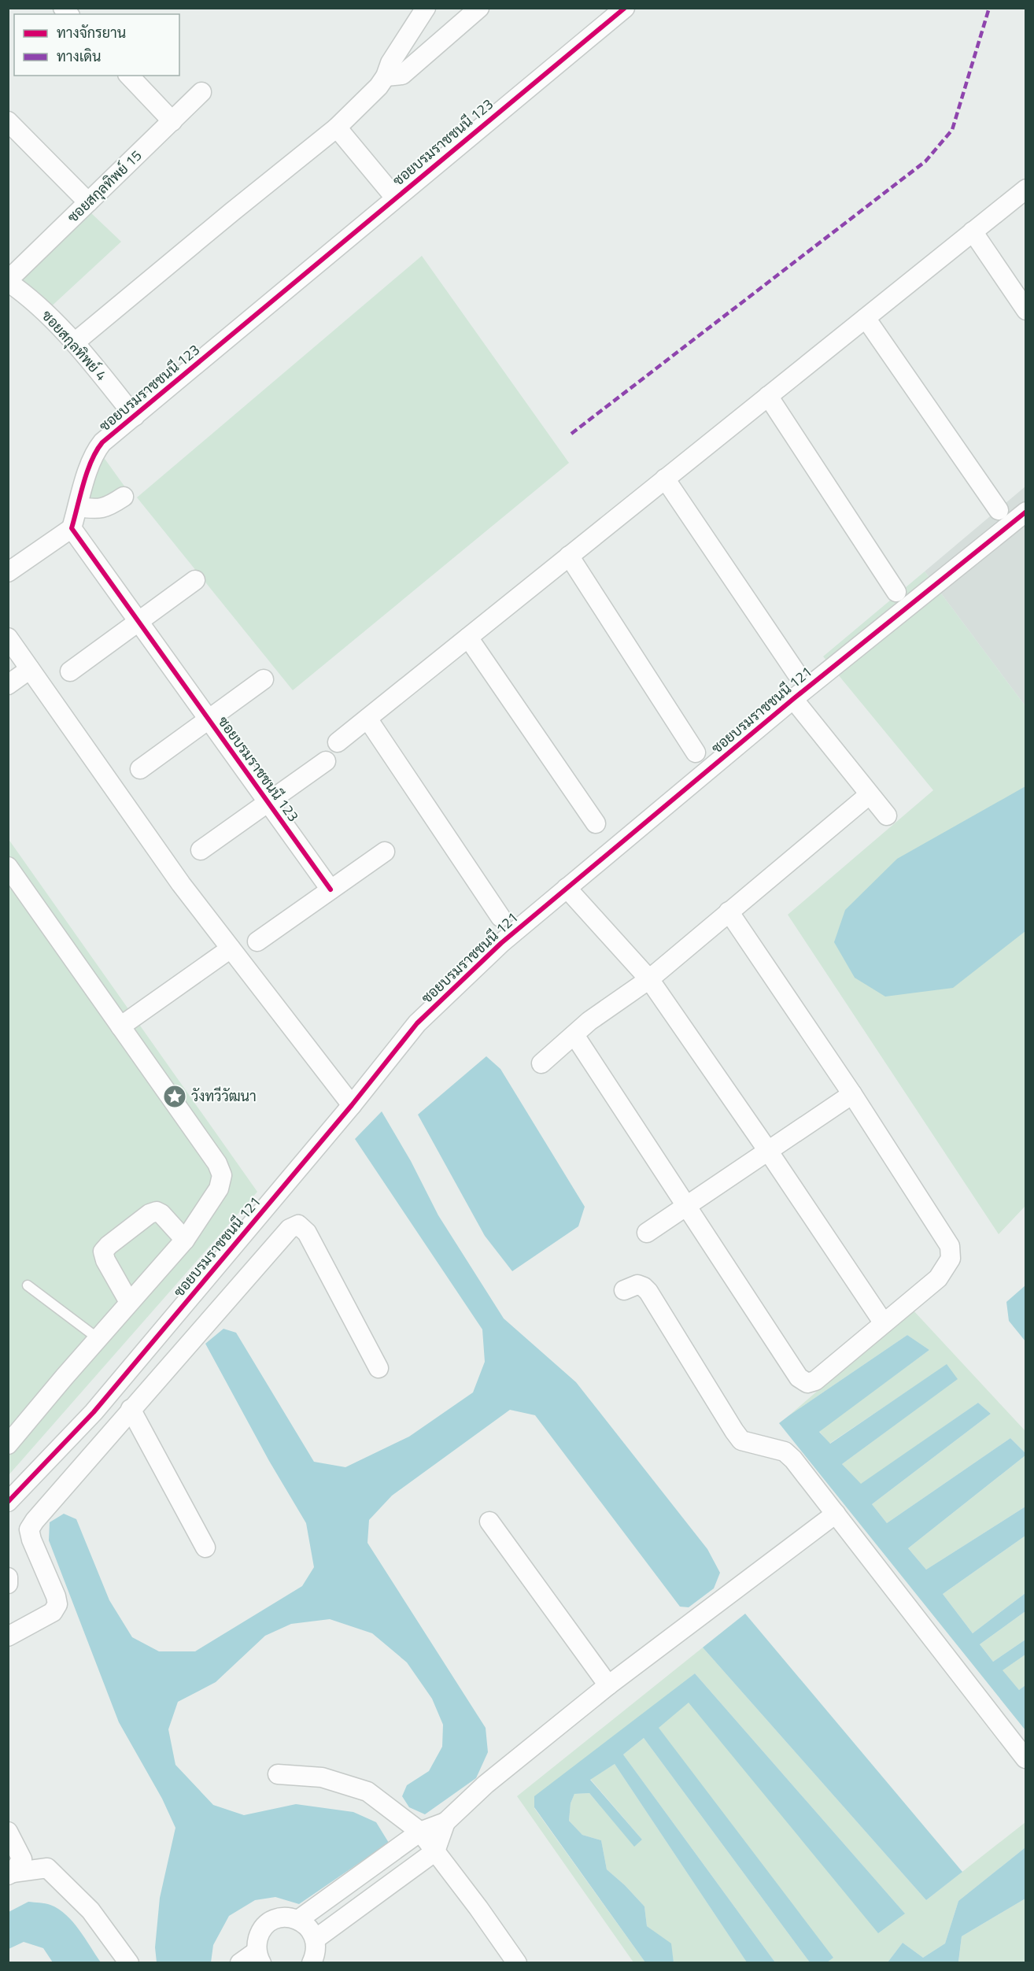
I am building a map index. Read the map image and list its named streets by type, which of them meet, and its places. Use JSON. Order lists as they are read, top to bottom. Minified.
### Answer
{"streets":{"street":["ซอยบรมราชชนนี 123","ซอยสกุลทิพย์ 15","ซอยสกุลทิพย์ 4","ซอยบรมราชชนนี 121"]},"crossings":[["ซอยบรมราชชนนี 123","ซอยสกุลทิพย์ 4"],["ซอยสกุลทิพย์ 15","ซอยสกุลทิพย์ 4"]],"places":{"place":["วังทวีวัฒนา"]},"legend":["ทางจักรยาน","ทางเดิน"]}
